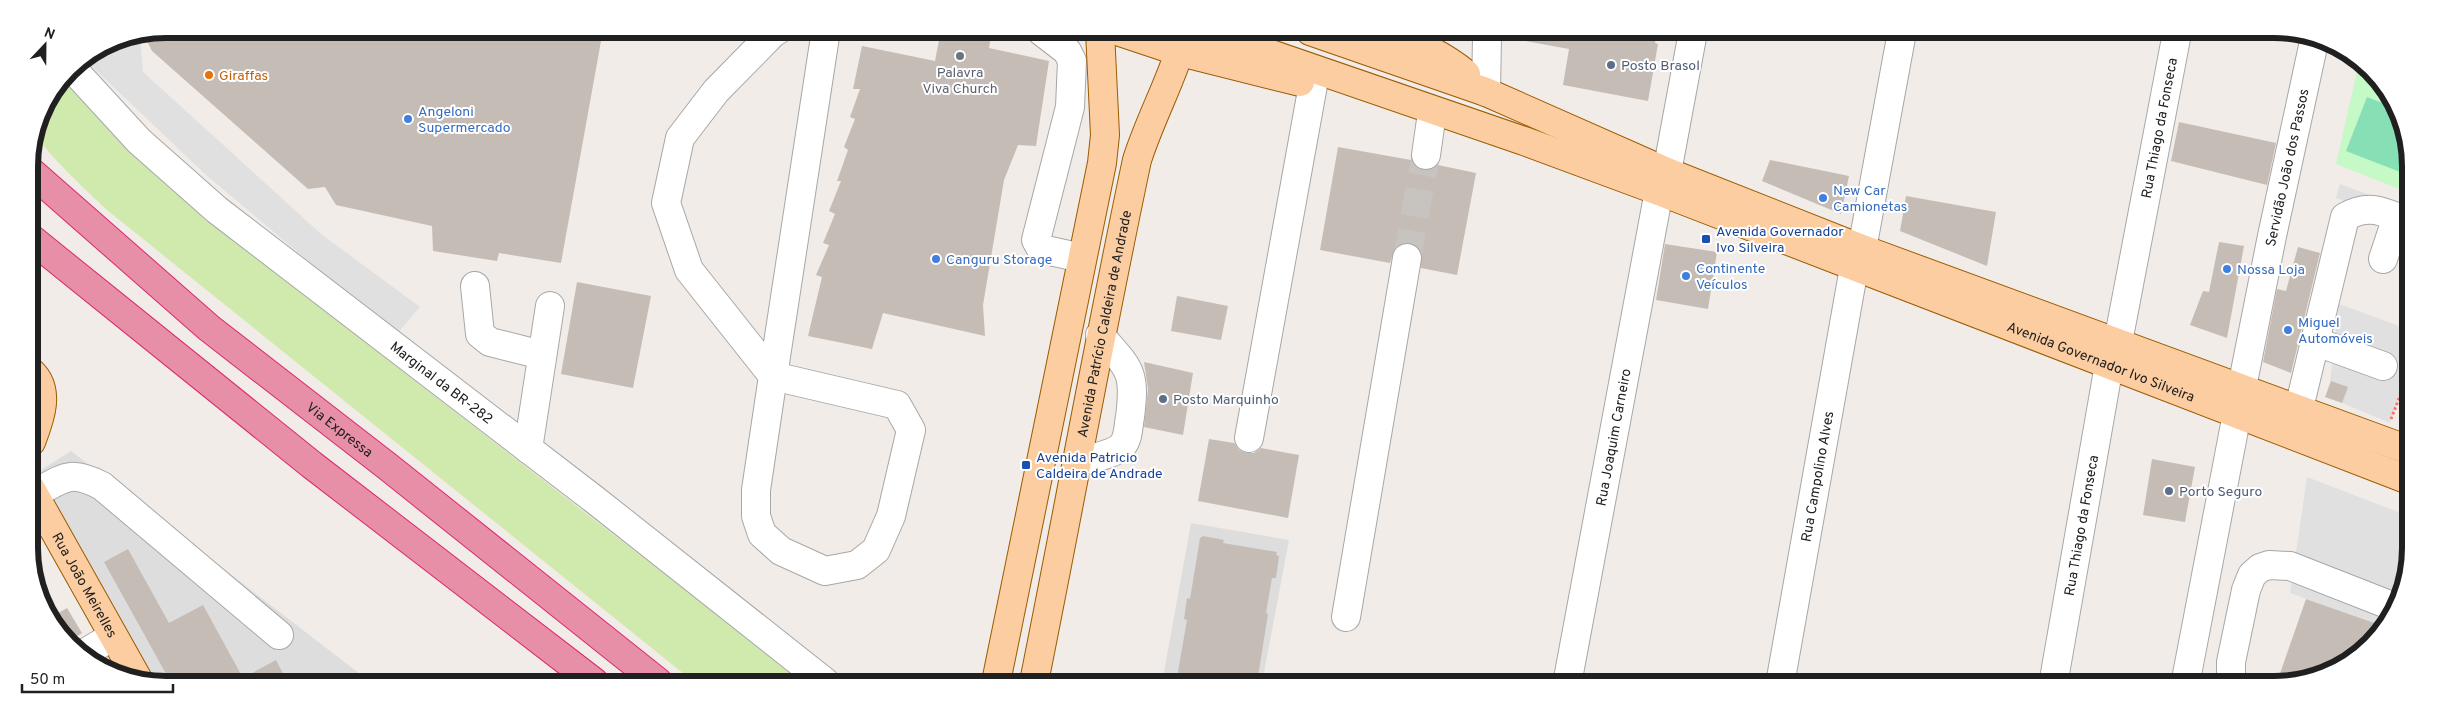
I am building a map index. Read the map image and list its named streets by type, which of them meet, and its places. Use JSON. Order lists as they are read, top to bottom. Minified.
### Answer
{"streets":{"highway":["Via Expressa"],"main road":["Avenida Patrício Caldeira de Andrade","Avenida Governador Ivo Silveira","Rua João Meirelles"],"street":["Rua Thiago da Fonseca","Servidão João dos Passos","Marginal da BR-282","Rua Joaquim Carneiro","Rua Campolino Alves"]},"crossings":[["Rua Thiago da Fonseca","Avenida Governador Ivo Silveira"],["Servidão João dos Passos","Avenida Governador Ivo Silveira"],["Avenida Governador Ivo Silveira","Rua Joaquim Carneiro"],["Avenida Governador Ivo Silveira","Rua Campolino Alves"]],"places":{"other":["Palavra Viva Church","Posto Brasol","Giraffas","Angeloni Supermercado","New Car Camionetas","Canguru Storage","Nossa Loja","Continente Veículos","Miguel Automóveis","Posto Marquinho","Porto Seguro"],"transit":["Avenida Governador Ivo Silveira","Avenida Patricio Caldeira de Andrade"]},"scale_bar":"50 m","north":"top"}
